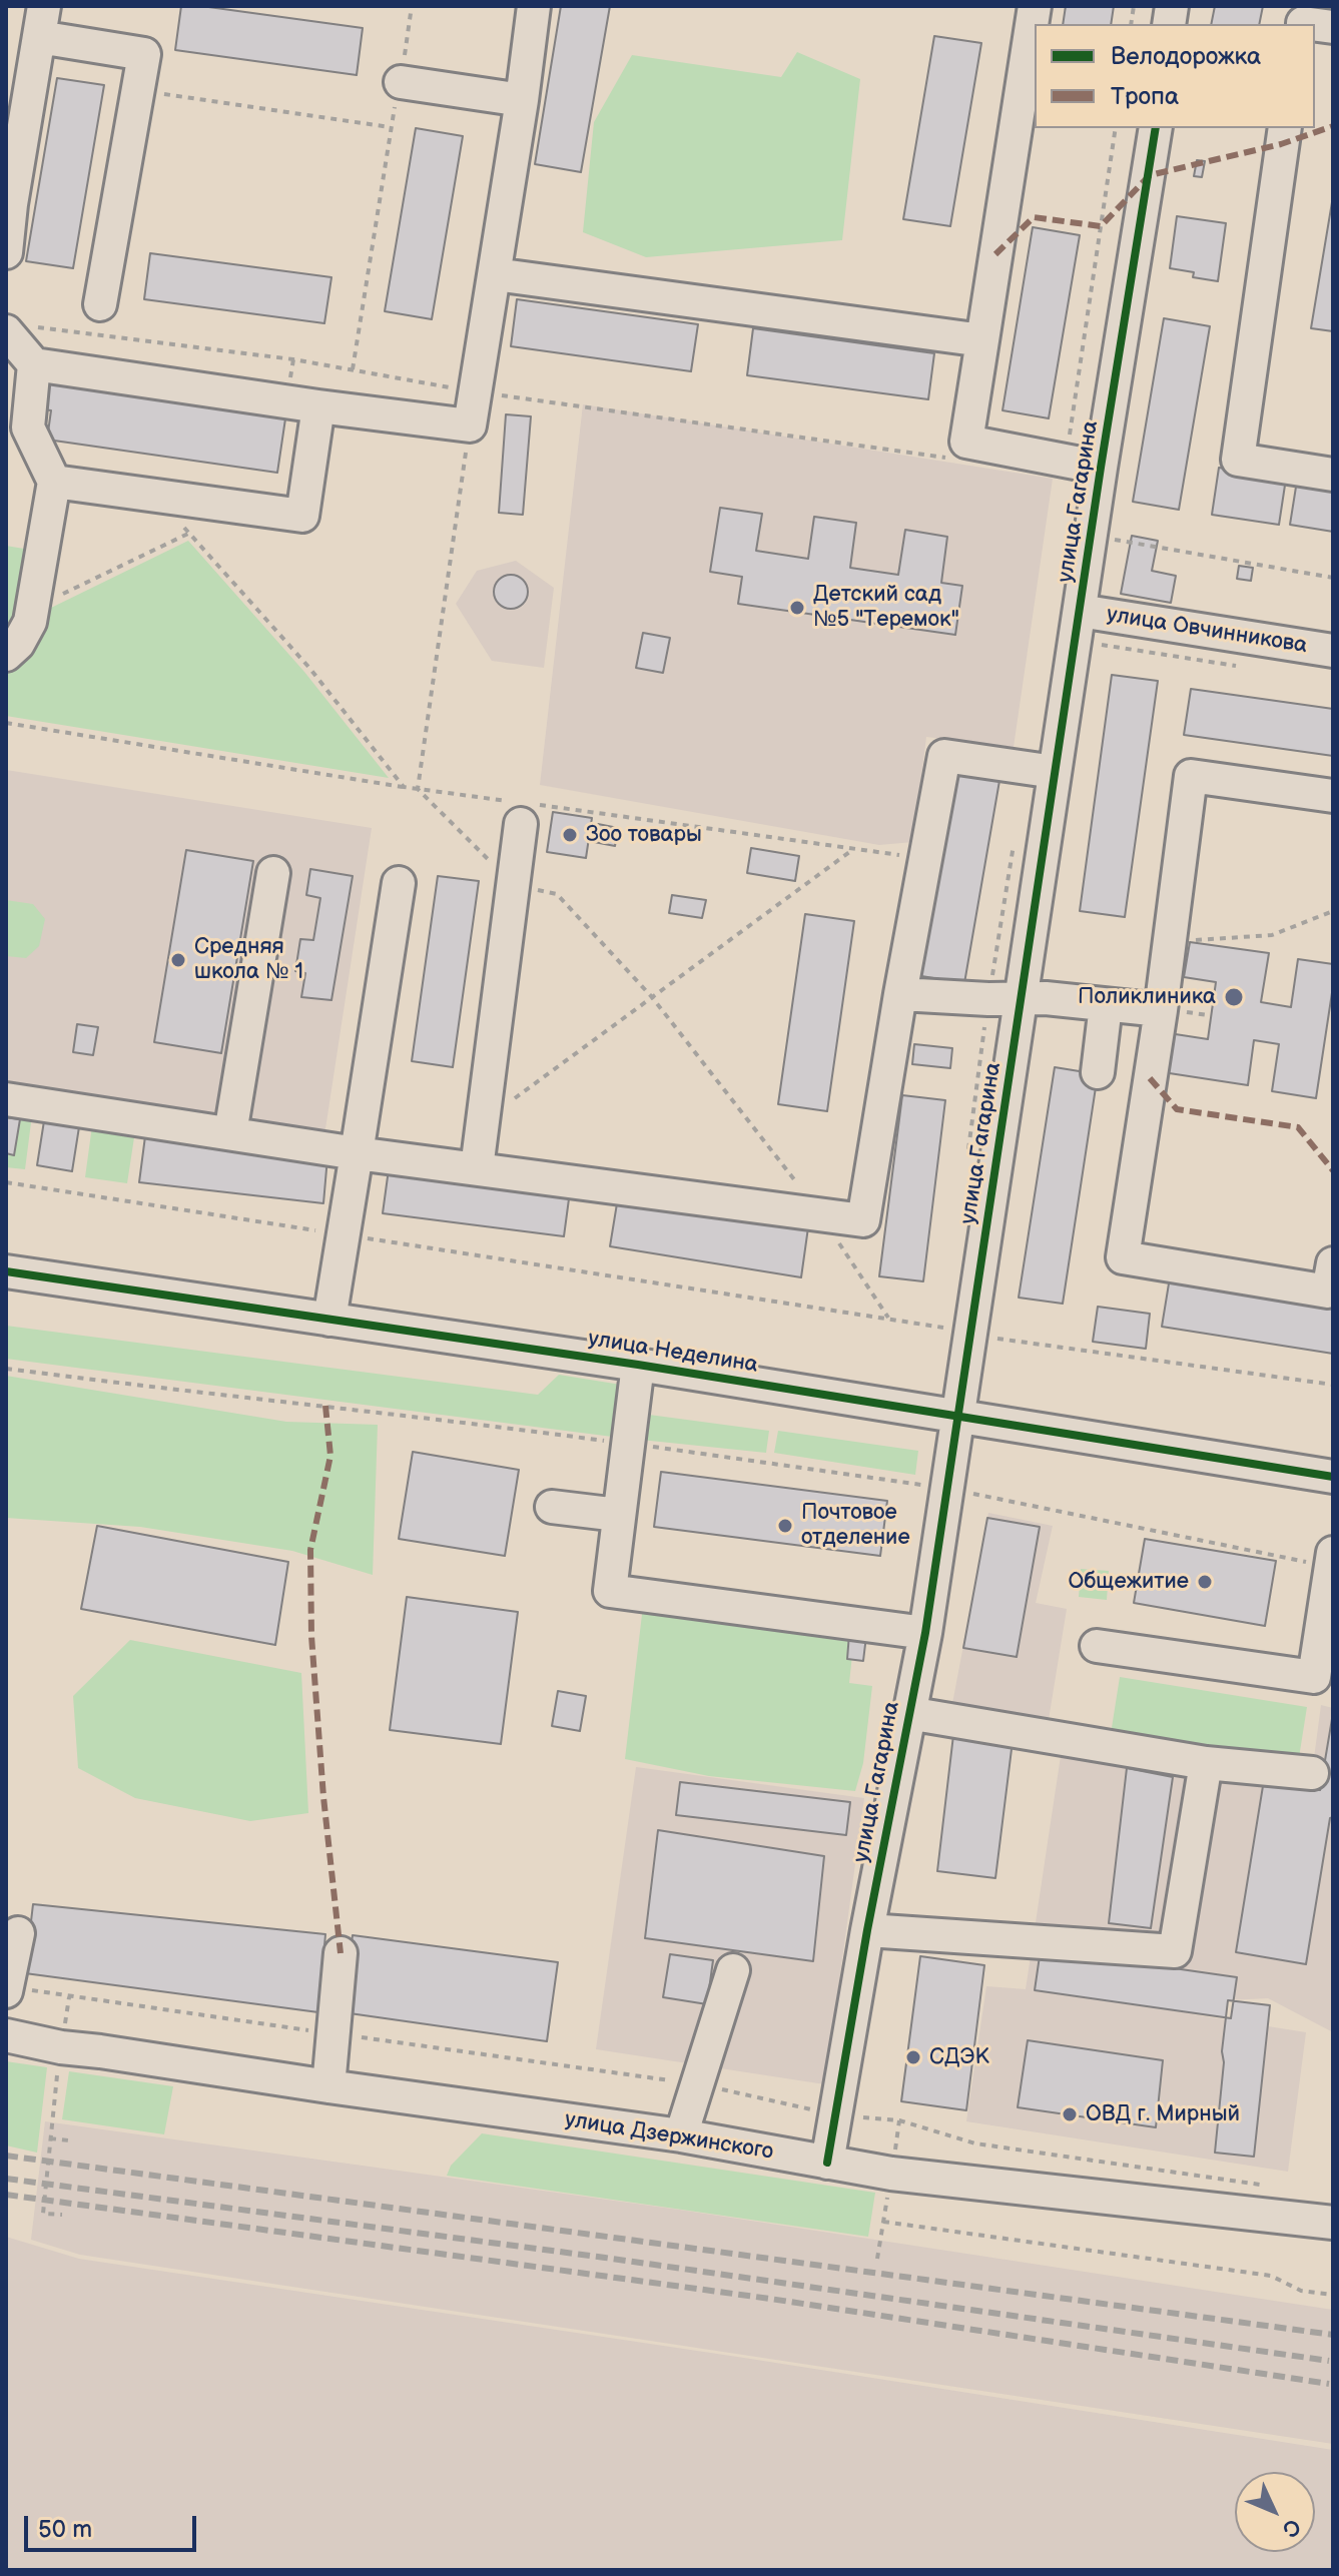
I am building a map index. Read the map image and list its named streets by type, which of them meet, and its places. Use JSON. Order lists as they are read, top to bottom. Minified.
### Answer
{"streets":{"street":["улица Гагарина","улица Овчинникова","улица Неделина","улица Дзержинского"]},"crossings":[["улица Гагарина","улица Овчинникова"],["улица Гагарина","улица Неделина"],["улица Гагарина","улица Дзержинского"]],"places":["Детский сад №5 \"Теремок\"","Зоо товары","Средняя школа № 1","Поликлиника","Почтовое отделение","Общежитие","СДЭК","ОВД г. Мирный"],"legend":["Велодорожка","Тропа"],"scale_bar":"50 m","north":"bottom right"}
